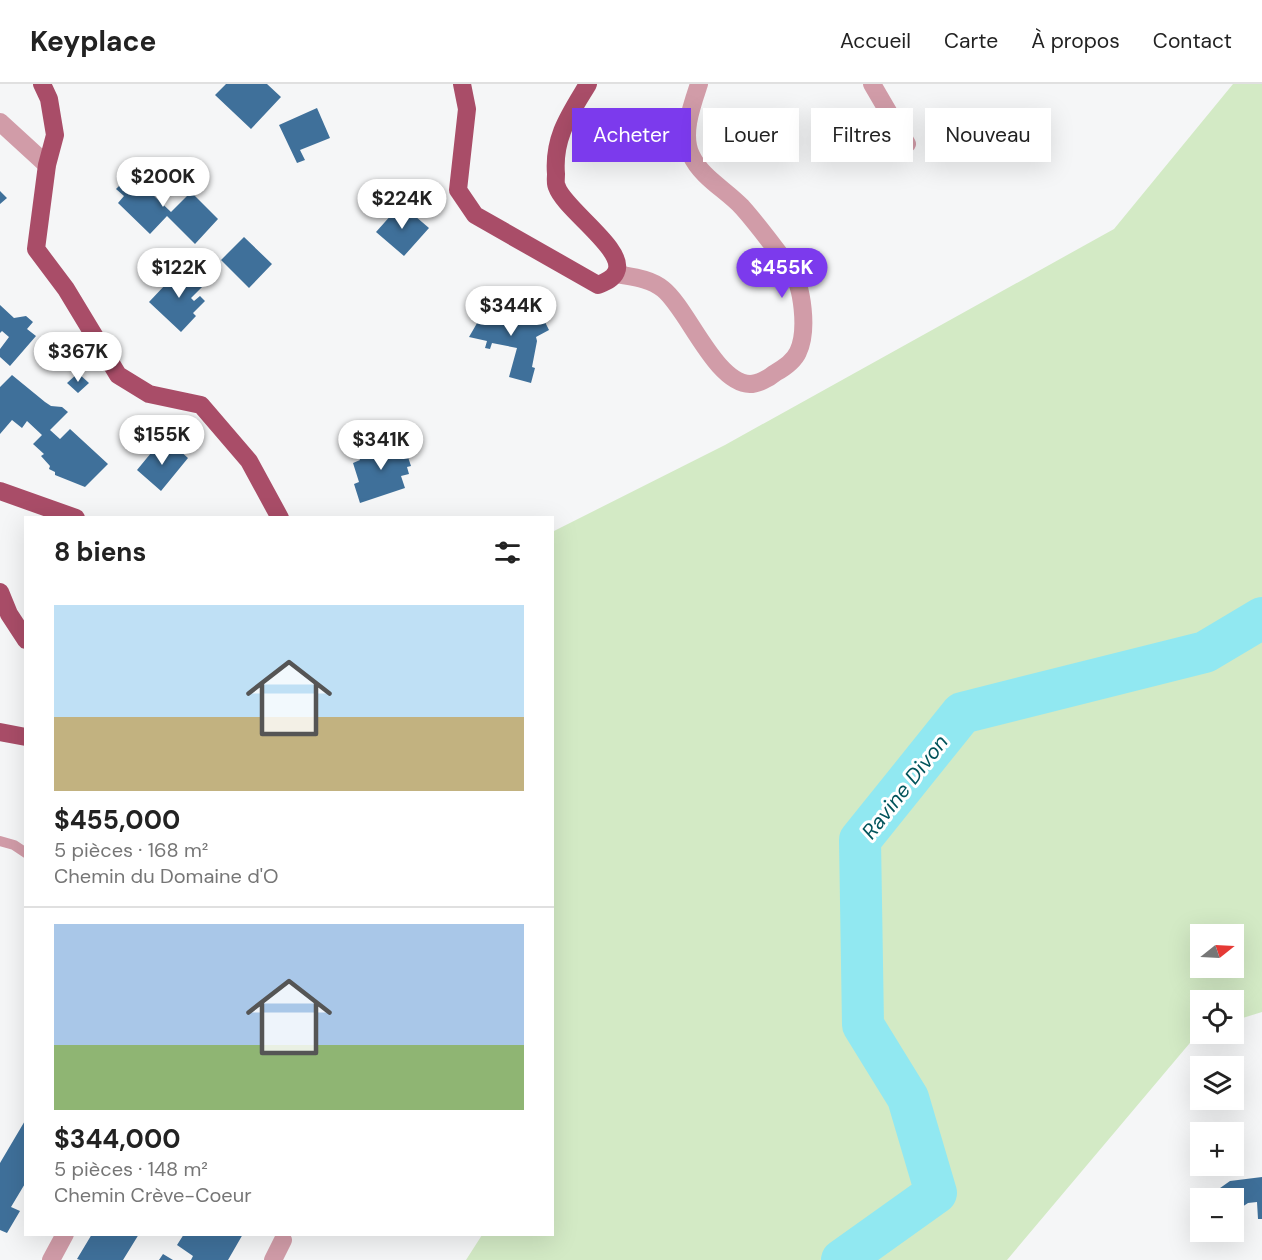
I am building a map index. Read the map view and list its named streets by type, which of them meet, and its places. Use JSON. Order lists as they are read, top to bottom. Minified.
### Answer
{"water":["Ravine Divon"],"north":"right","page":{"header":"Keyplace","nav":["Accueil","Carte","À propos","Contact"],"chip":["Acheter","Louer","Filtres","Nouveau"],"price":["$200K","$224K","$122K","$455K","$344K","$367K","$155K","$341K"],"heading":"8 biens","list":[{"name":"$455,000","note":"5 pièces · 168 m² · Chemin du Domaine d'O"},{"name":"$344,000","note":"5 pièces · 148 m² · Chemin Crève-Coeur"}],"map_buttons":["+","−"]}}
